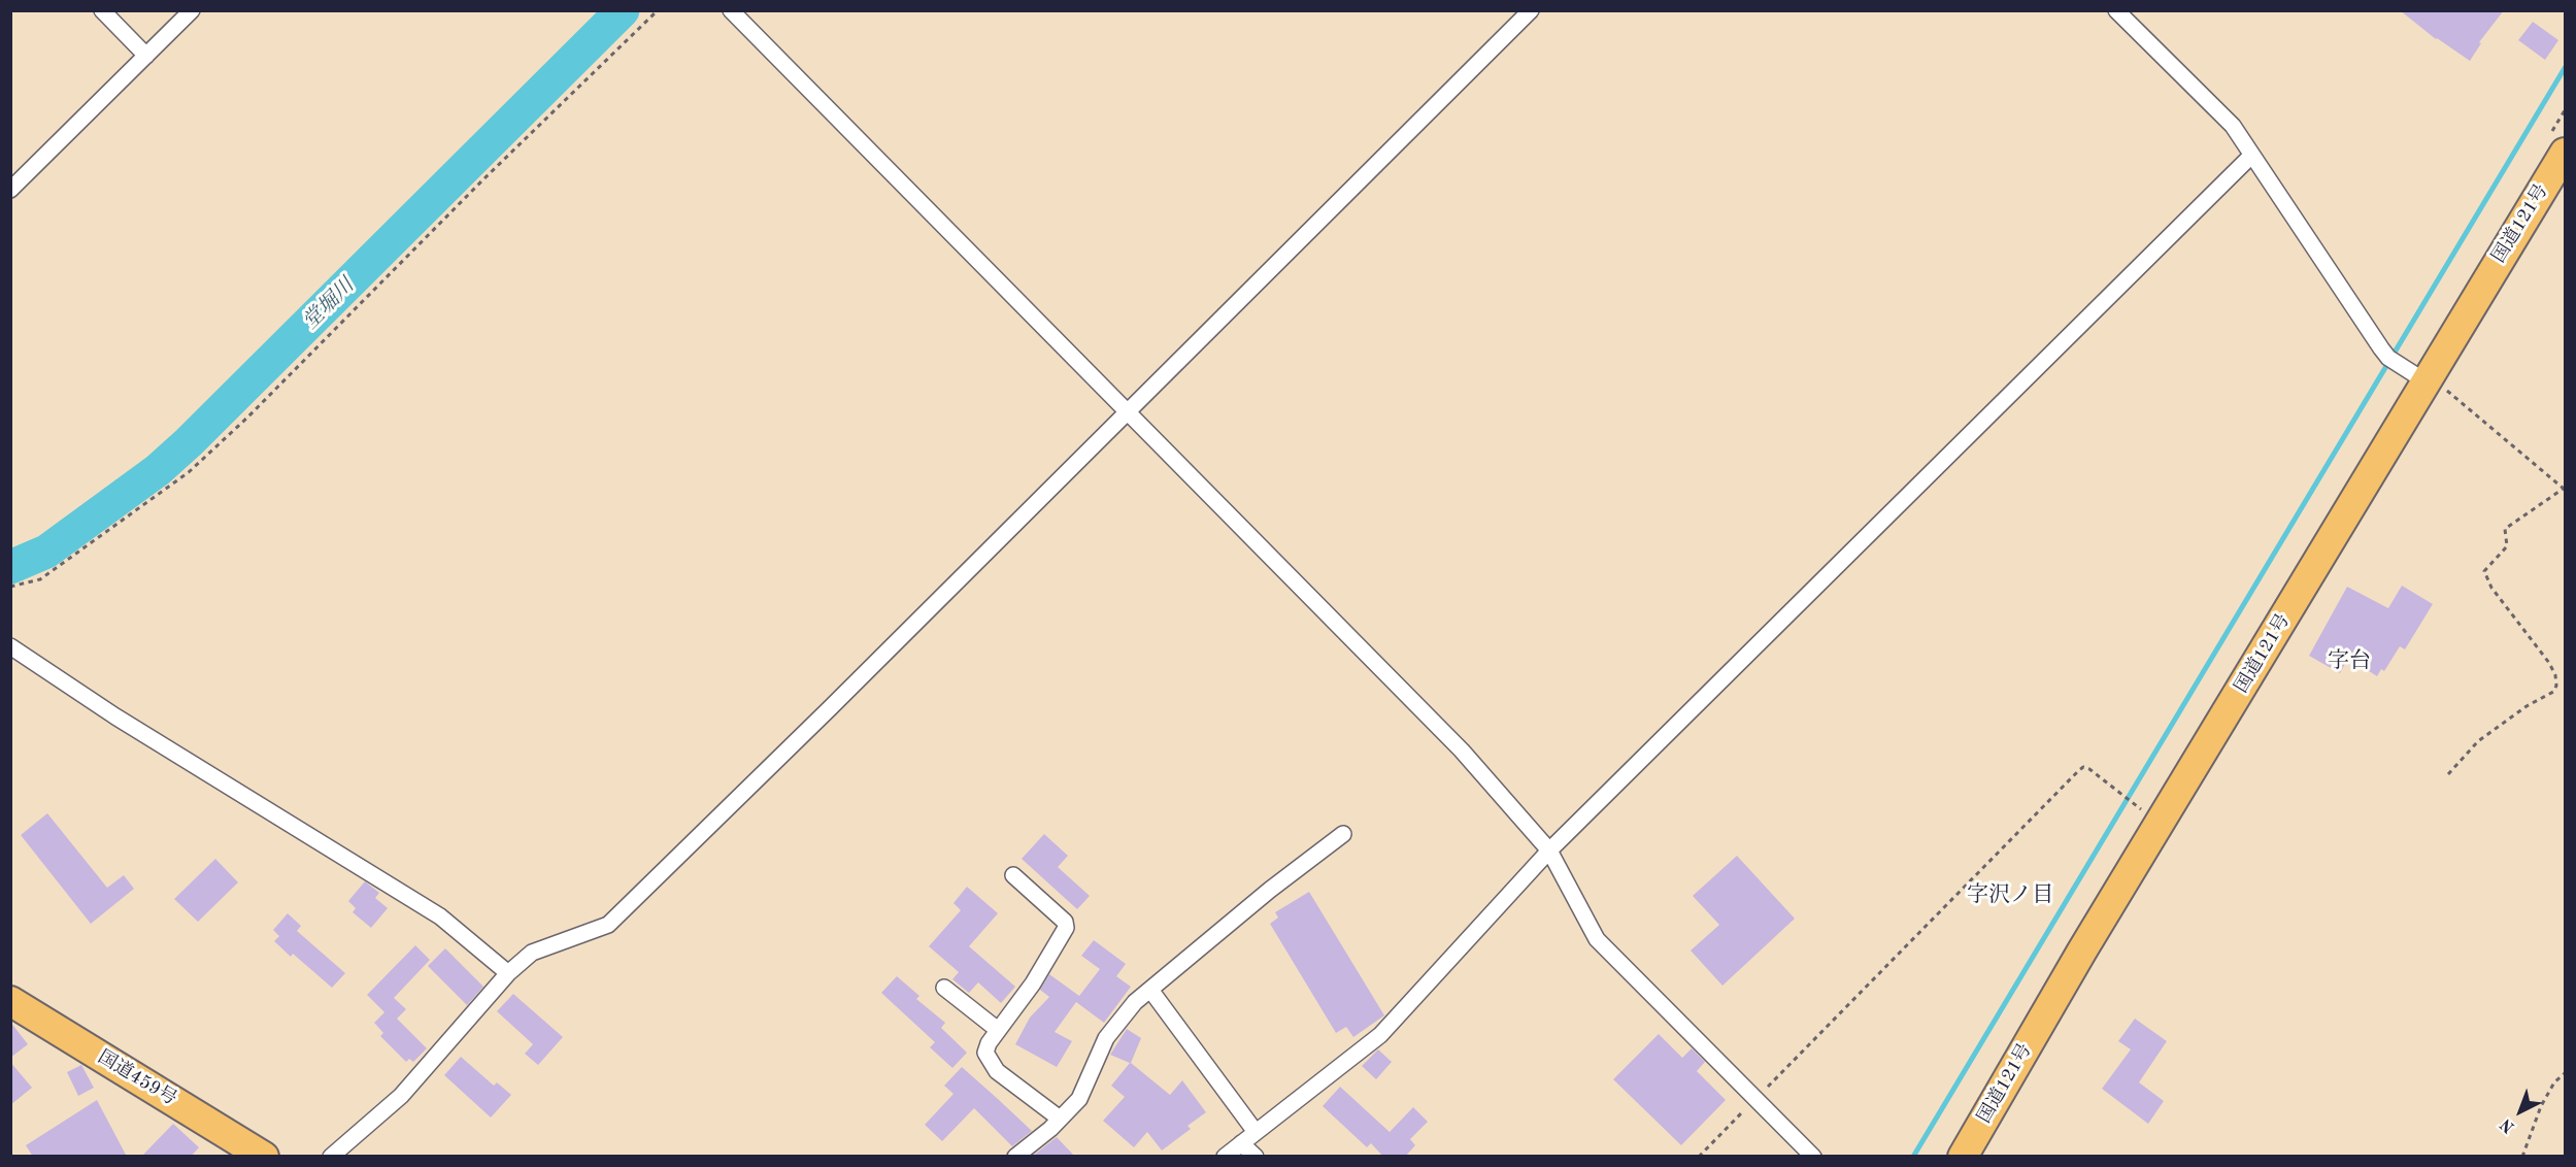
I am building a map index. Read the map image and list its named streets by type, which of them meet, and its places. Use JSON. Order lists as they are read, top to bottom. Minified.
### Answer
{"streets":{"highway":["国道121号","国道459号"]},"districts":["字台","字沢ノ目"],"water":["堂堀川"],"north":"bottom left"}
